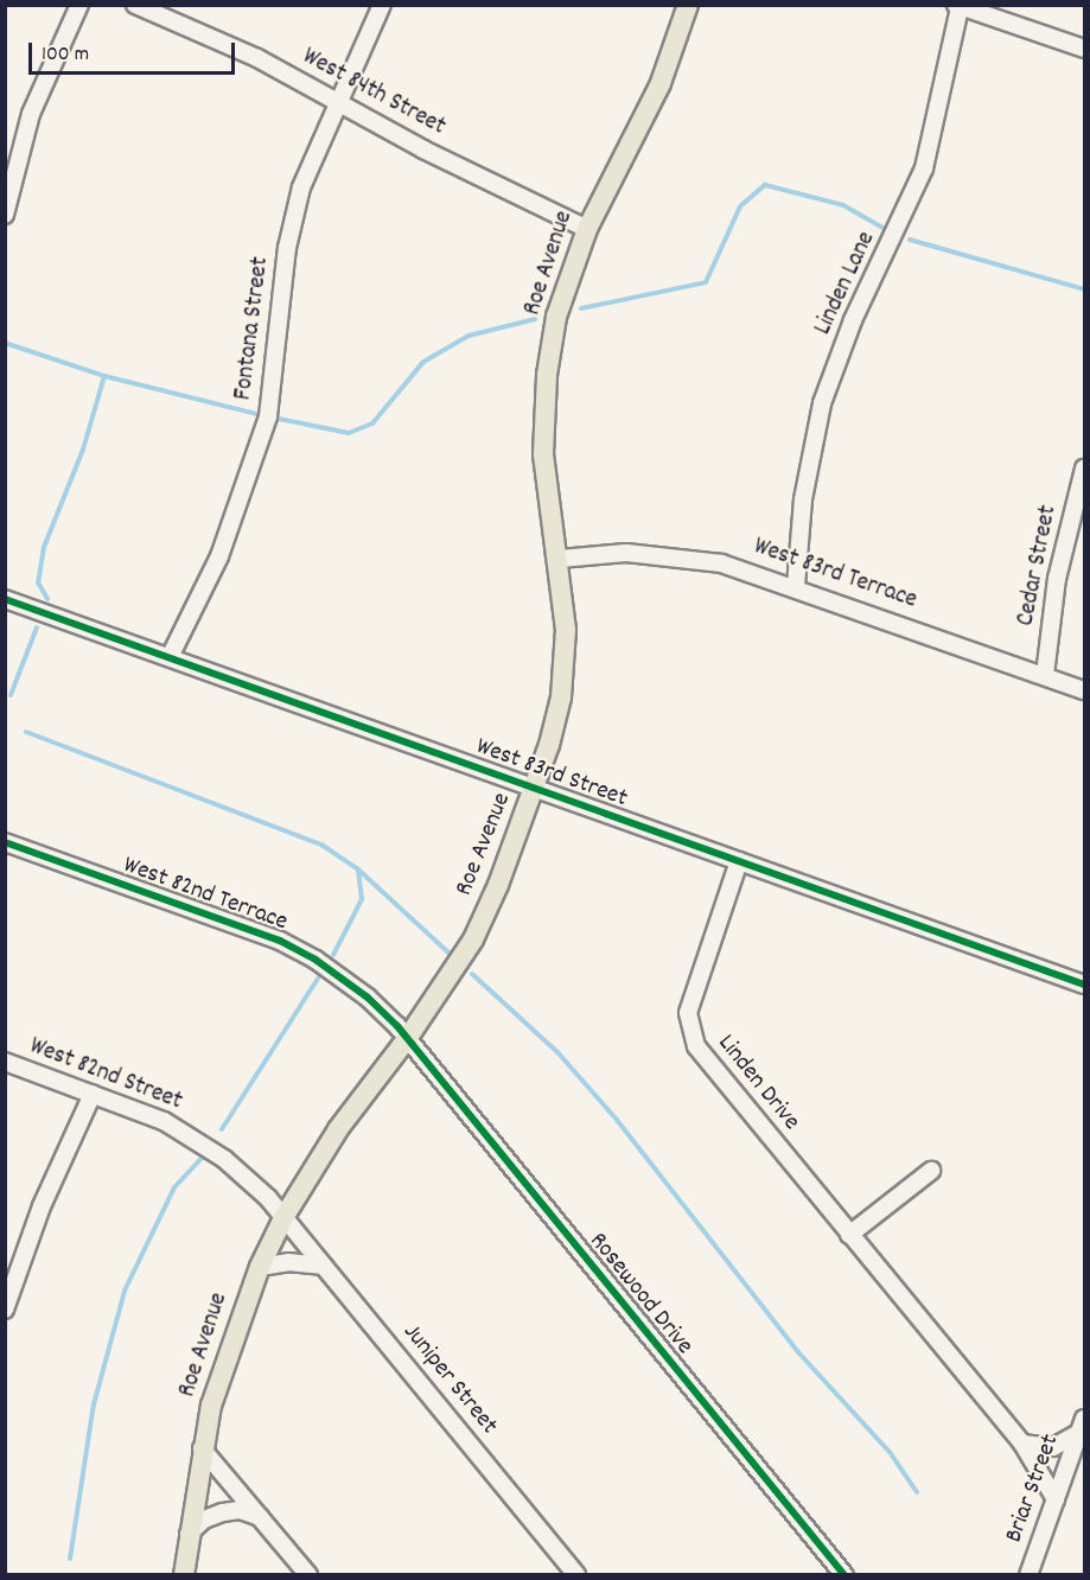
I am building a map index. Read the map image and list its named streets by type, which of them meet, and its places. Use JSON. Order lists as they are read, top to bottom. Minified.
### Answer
{"streets":{"main road":["Roe Avenue"],"street":["West 84th Street","Linden Lane","Fontana Street","Cedar Street","West 83rd Terrace","West 83rd Street","West 82nd Terrace","West 82nd Street","Linden Drive","Rosewood Drive","Juniper Street","Briar Street"]},"crossings":[["West 84th Street","Roe Avenue"],["West 84th Street","Fontana Street"],["Roe Avenue","West 83rd Terrace"],["Roe Avenue","West 83rd Street"],["Roe Avenue","West 82nd Terrace"],["Roe Avenue","West 82nd Street"],["Roe Avenue","Rosewood Drive"],["Roe Avenue","Juniper Street"],["Linden Lane","West 83rd Terrace"],["Fontana Street","West 83rd Street"],["Cedar Street","West 83rd Terrace"],["West 83rd Street","Linden Drive"],["West 82nd Terrace","Rosewood Drive"],["West 82nd Street","Juniper Street"],["Linden Drive","Briar Street"]],"scale_bar":"100 m"}
